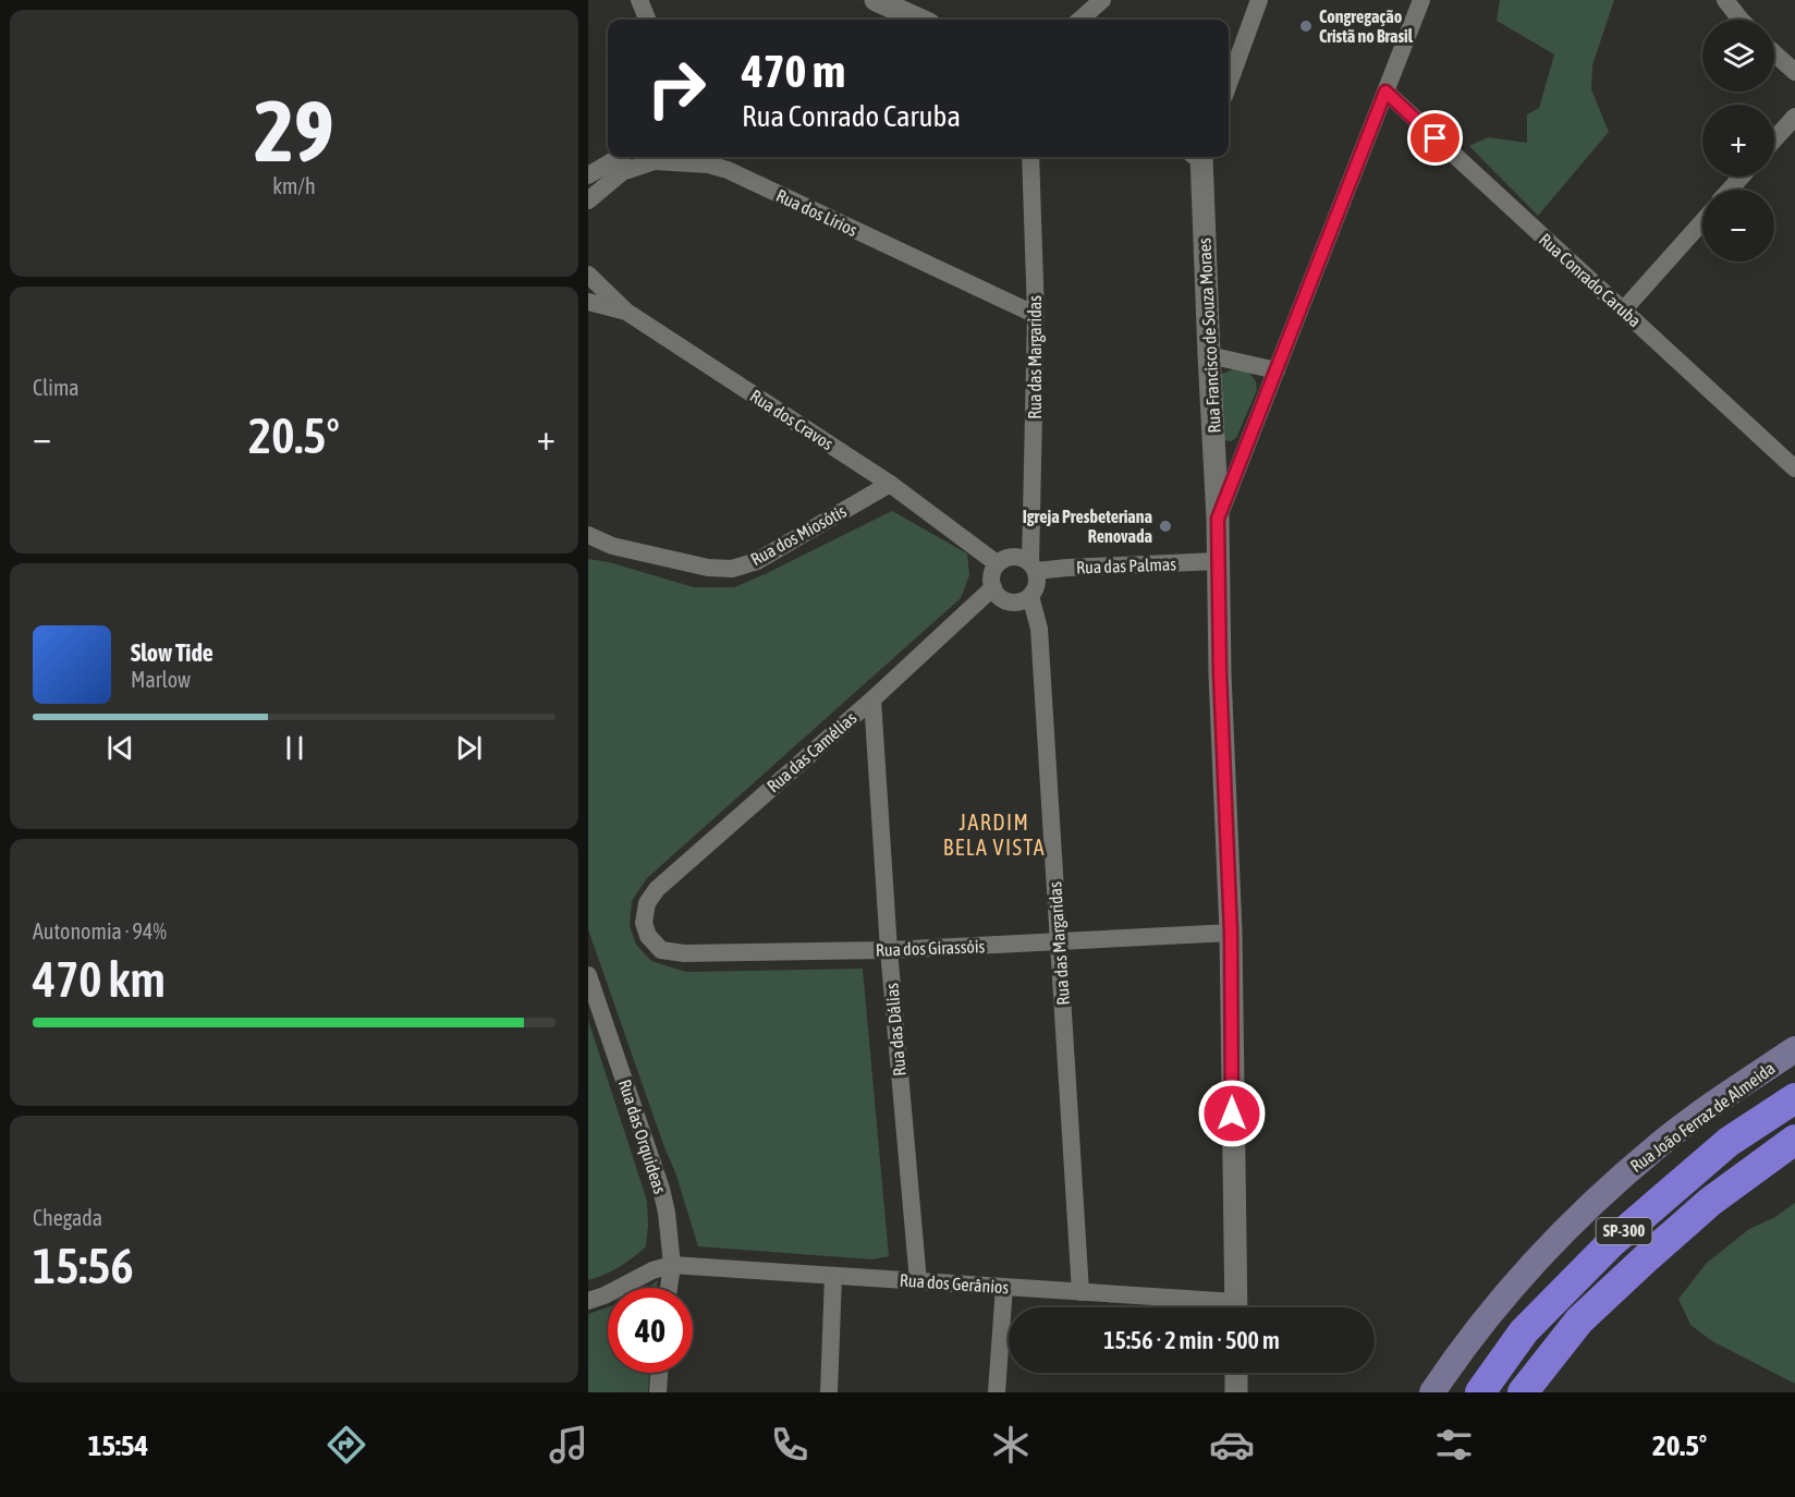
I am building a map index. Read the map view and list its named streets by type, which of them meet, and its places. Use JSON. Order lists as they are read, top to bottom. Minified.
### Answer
{"streets":{"highway":["SP-300"],"main road":["Rua João Ferraz de Almeida"],"street":["Rua dos Lírios","Rua Conrado Caruba","Rua Francisco de Souza Moraes","Rua das Margaridas","Rua dos Cravos","Rua dos Miosótis","Rua das Palmas","Rua das Camélias","Rua dos Girassóis","Rua das Dálias","Rua das Orquideas","Rua dos Gerânios"]},"crossings":[["Rua dos Lírios","Rua das Margaridas"],["Rua Francisco de Souza Moraes","Rua das Palmas"],["Rua Francisco de Souza Moraes","Rua dos Girassóis"],["Rua das Margaridas","Rua dos Cravos"],["Rua das Margaridas","Rua das Palmas"],["Rua das Margaridas","Rua das Camélias"],["Rua das Margaridas","Rua dos Girassóis"],["Rua das Margaridas","Rua dos Gerânios"],["Rua dos Cravos","Rua dos Miosótis"],["Rua dos Cravos","Rua das Palmas"],["Rua dos Cravos","Rua das Camélias"],["Rua das Palmas","Rua das Camélias"],["Rua das Camélias","Rua dos Girassóis"],["Rua das Camélias","Rua das Dálias"],["Rua dos Girassóis","Rua das Dálias"],["Rua das Dálias","Rua dos Gerânios"],["Rua das Orquideas","Rua dos Gerânios"]],"districts":["JARDIM BELA VISTA"],"places":["Congregação Cristã no Brasil","Igreja Presbeteriana Renovada"],"page":{"tile":[["29","km/h"],"Clima",["Autonomia · 94%","470 km"],["Chegada","15:56"]],"map_buttons":["+","−"],"turn":["470 m","Rua Conrado Caruba"],"heat":["−","20.5°","+"],"song":["Slow Tide","Marlow"],"limit":"40","trip":"15:56 · 2 min · 500 m","tabs":["15:54","20.5°"]}}
